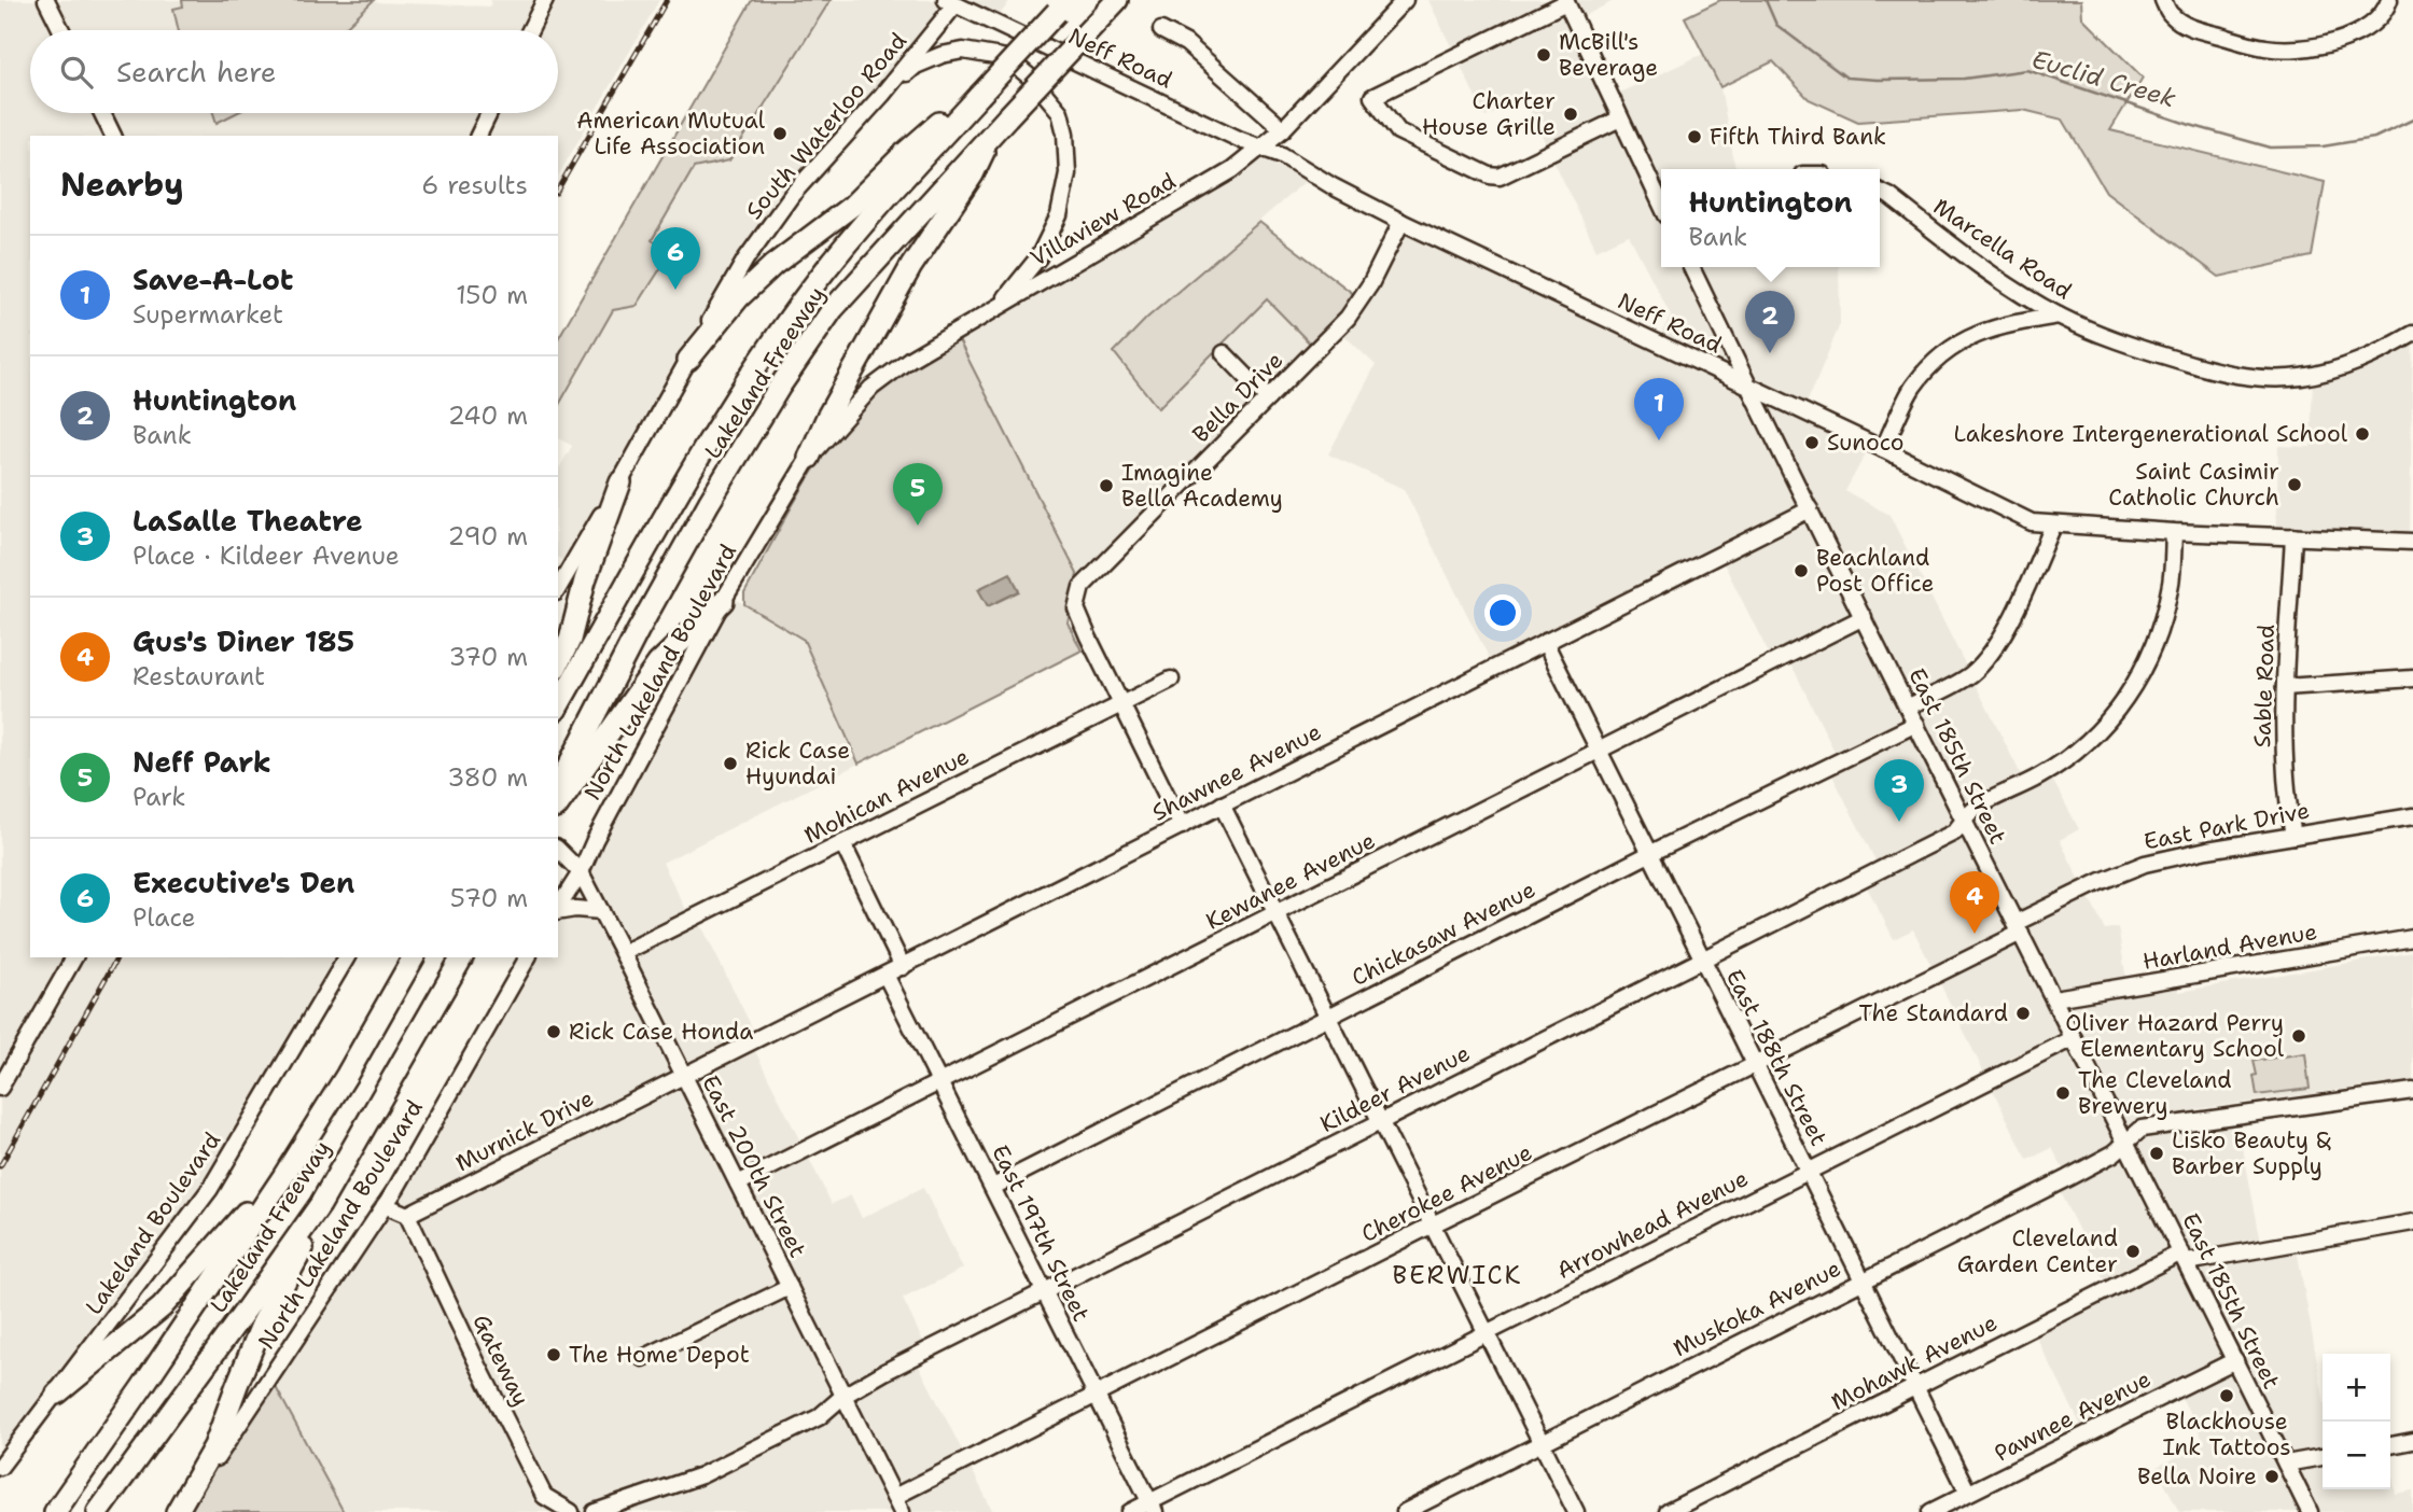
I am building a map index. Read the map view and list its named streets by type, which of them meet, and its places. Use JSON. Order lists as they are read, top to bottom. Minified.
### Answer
{"streets":{"highway":["Lakeland Freeway"],"street":["Neff Road","South Waterloo Road","Villaview Road","Marcella Road","Bella Drive","North Lakeland Boulevard","Sable Road","East 185th Street","Shawnee Avenue","Mohican Avenue","East Park Drive","Kewanee Avenue","Chickasaw Avenue","Harland Avenue","East 188th Street","Kildeer Avenue","Murnick Drive","East 200th Street","Cherokee Avenue","Lakeland Boulevard","Arrowhead Avenue","East 197th Street","Muskoka Avenue","Gateway","Mohawk Avenue","Pawnee Avenue"]},"crossings":[["Neff Road","South Waterloo Road"],["Neff Road","Villaview Road"],["Neff Road","Bella Drive"],["Neff Road","Sable Road"],["Neff Road","East 185th Street"],["Neff Road","Kildeer Avenue"],["Villaview Road","North Lakeland Boulevard"],["Bella Drive","Mohican Avenue"],["North Lakeland Boulevard","East 200th Street"],["Sable Road","East Park Drive"],["East 185th Street","Shawnee Avenue"],["East 185th Street","East Park Drive"],["East 185th Street","Kewanee Avenue"],["East 185th Street","Chickasaw Avenue"],["East 185th Street","Harland Avenue"],["East 185th Street","Kildeer Avenue"],["East 185th Street","Cherokee Avenue"],["East 185th Street","Arrowhead Avenue"],["East 185th Street","Muskoka Avenue"],["East 185th Street","Mohawk Avenue"],["East 185th Street","Pawnee Avenue"],["Shawnee Avenue","East 188th Street"],["Shawnee Avenue","Murnick Drive"],["Shawnee Avenue","East 200th Street"],["Shawnee Avenue","East 197th Street"],["Mohican Avenue","East 200th Street"],["East Park Drive","Cherokee Avenue"],["Kewanee Avenue","East 188th Street"],["Kewanee Avenue","East 200th Street"],["Kewanee Avenue","East 197th Street"],["Chickasaw Avenue","East 188th Street"],["Chickasaw Avenue","East 197th Street"],["East 188th Street","Kildeer Avenue"],["East 188th Street","Cherokee Avenue"],["East 188th Street","Arrowhead Avenue"],["East 188th Street","Muskoka Avenue"],["East 188th Street","Mohawk Avenue"],["East 188th Street","Pawnee Avenue"],["Kildeer Avenue","East 200th Street"],["Kildeer Avenue","East 197th Street"],["Murnick Drive","East 200th Street"],["Murnick Drive","Gateway"],["East 200th Street","Cherokee Avenue"],["Cherokee Avenue","East 197th Street"],["Arrowhead Avenue","East 197th Street"]],"districts":["BERWICK"],"water":["Euclid Creek"],"places":["McBill's Beverage","Charter House Grille","American Mutual Life Association","Fifth Third Bank","Lakeshore Intergenerational School","Sunoco","Saint Casimir Catholic Church","Imagine Bella Academy","Beachland Post Office","Rick Case Hyundai","The Standard","Rick Case Honda","Oliver Hazard Perry Elementary School","The Cleveland Brewery","Lisko Beauty & Barber Supply","Cleveland Garden Center","The Home Depot","Blackhouse Ink Tattoos","Bella Noire"],"page":{"search":"Search here","heading":["Nearby","6 results"],"popup":["Huntington","Bank"],"pins":["6","2","1","5","3","4"],"list":[{"mark":"1","name":"Save-A-Lot","note":"Supermarket","value":"150 m"},{"mark":"2","name":"Huntington","note":"Bank","value":"240 m"},{"mark":"3","name":"LaSalle Theatre","note":"Place · Kildeer Avenue","value":"290 m"},{"mark":"4","name":"Gus's Diner 185","note":"Restaurant","value":"370 m"},{"mark":"5","name":"Neff Park","note":"Park","value":"380 m"},{"mark":"6","name":"Executive's Den","note":"Place","value":"570 m"}],"map_buttons":["+","−"]}}
